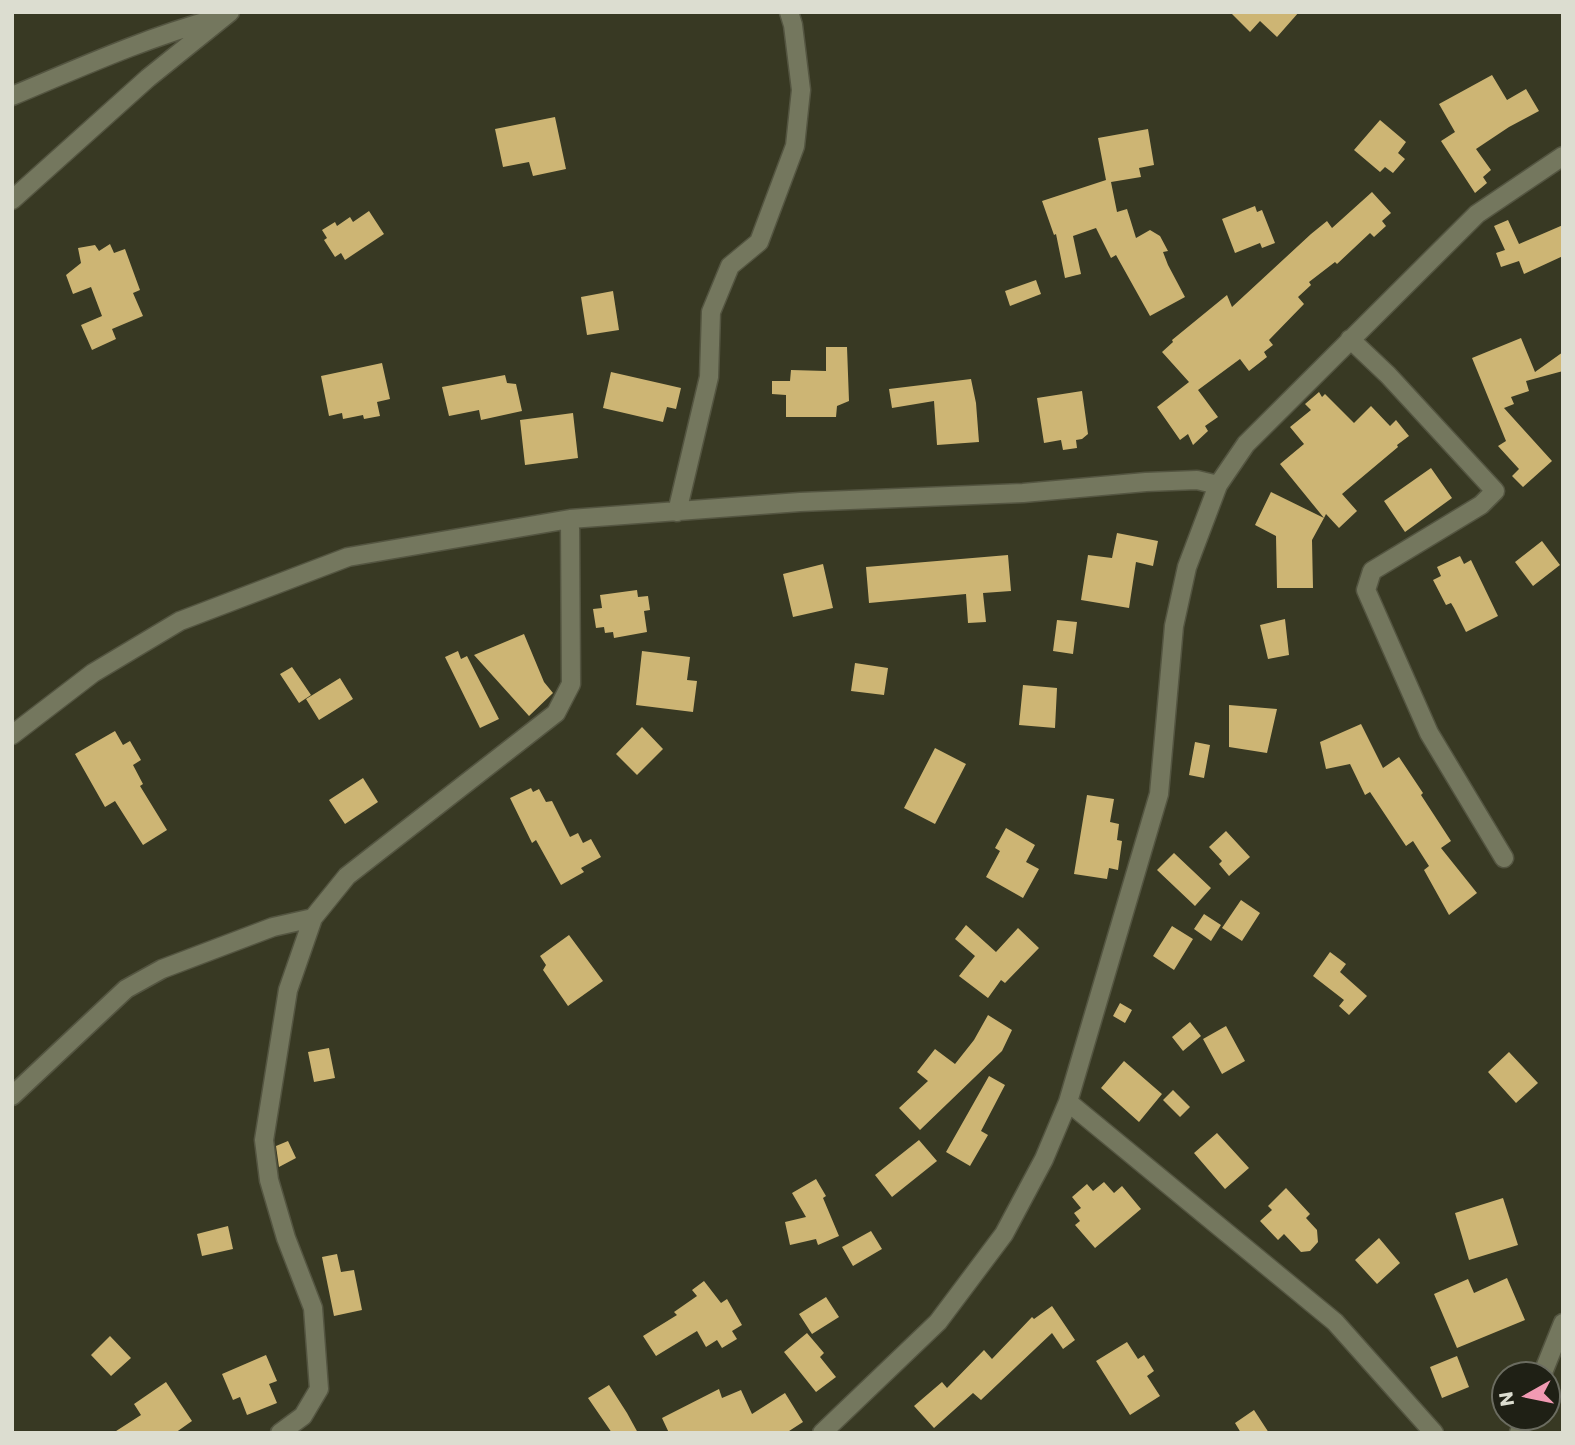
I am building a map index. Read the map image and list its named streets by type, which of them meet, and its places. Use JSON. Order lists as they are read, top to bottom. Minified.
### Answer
{"north":"left"}
